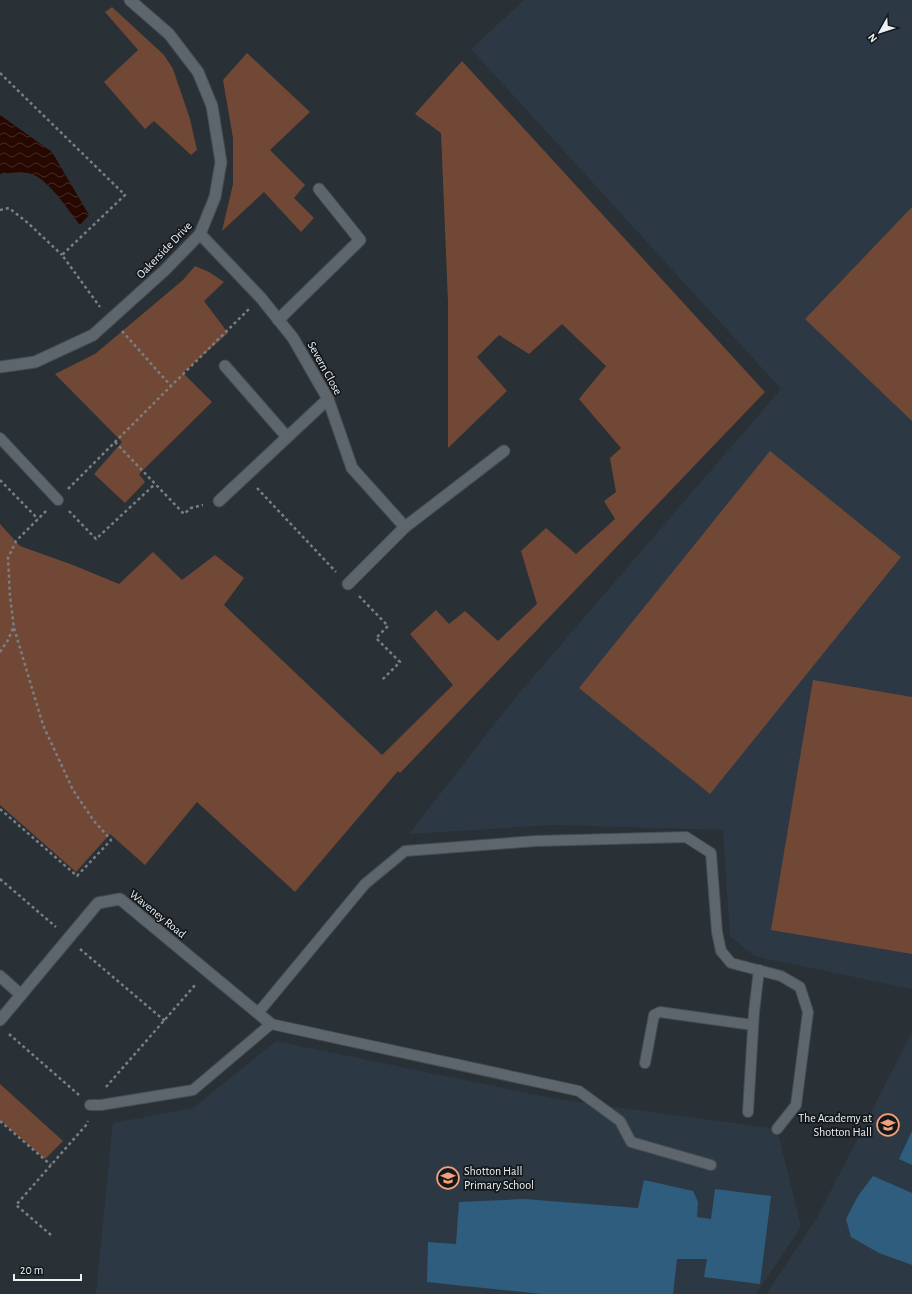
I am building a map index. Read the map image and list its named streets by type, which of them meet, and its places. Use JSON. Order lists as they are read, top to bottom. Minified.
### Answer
{"streets":{"street":["Oakerside Drive","Severn Close","Waveney Road"]},"crossings":[["Oakerside Drive","Severn Close"]],"places":{"school or university":["The Academy at Shotton Hall","Shotton Hall Primary School"]},"scale_bar":"20 m","north":"bottom left"}
